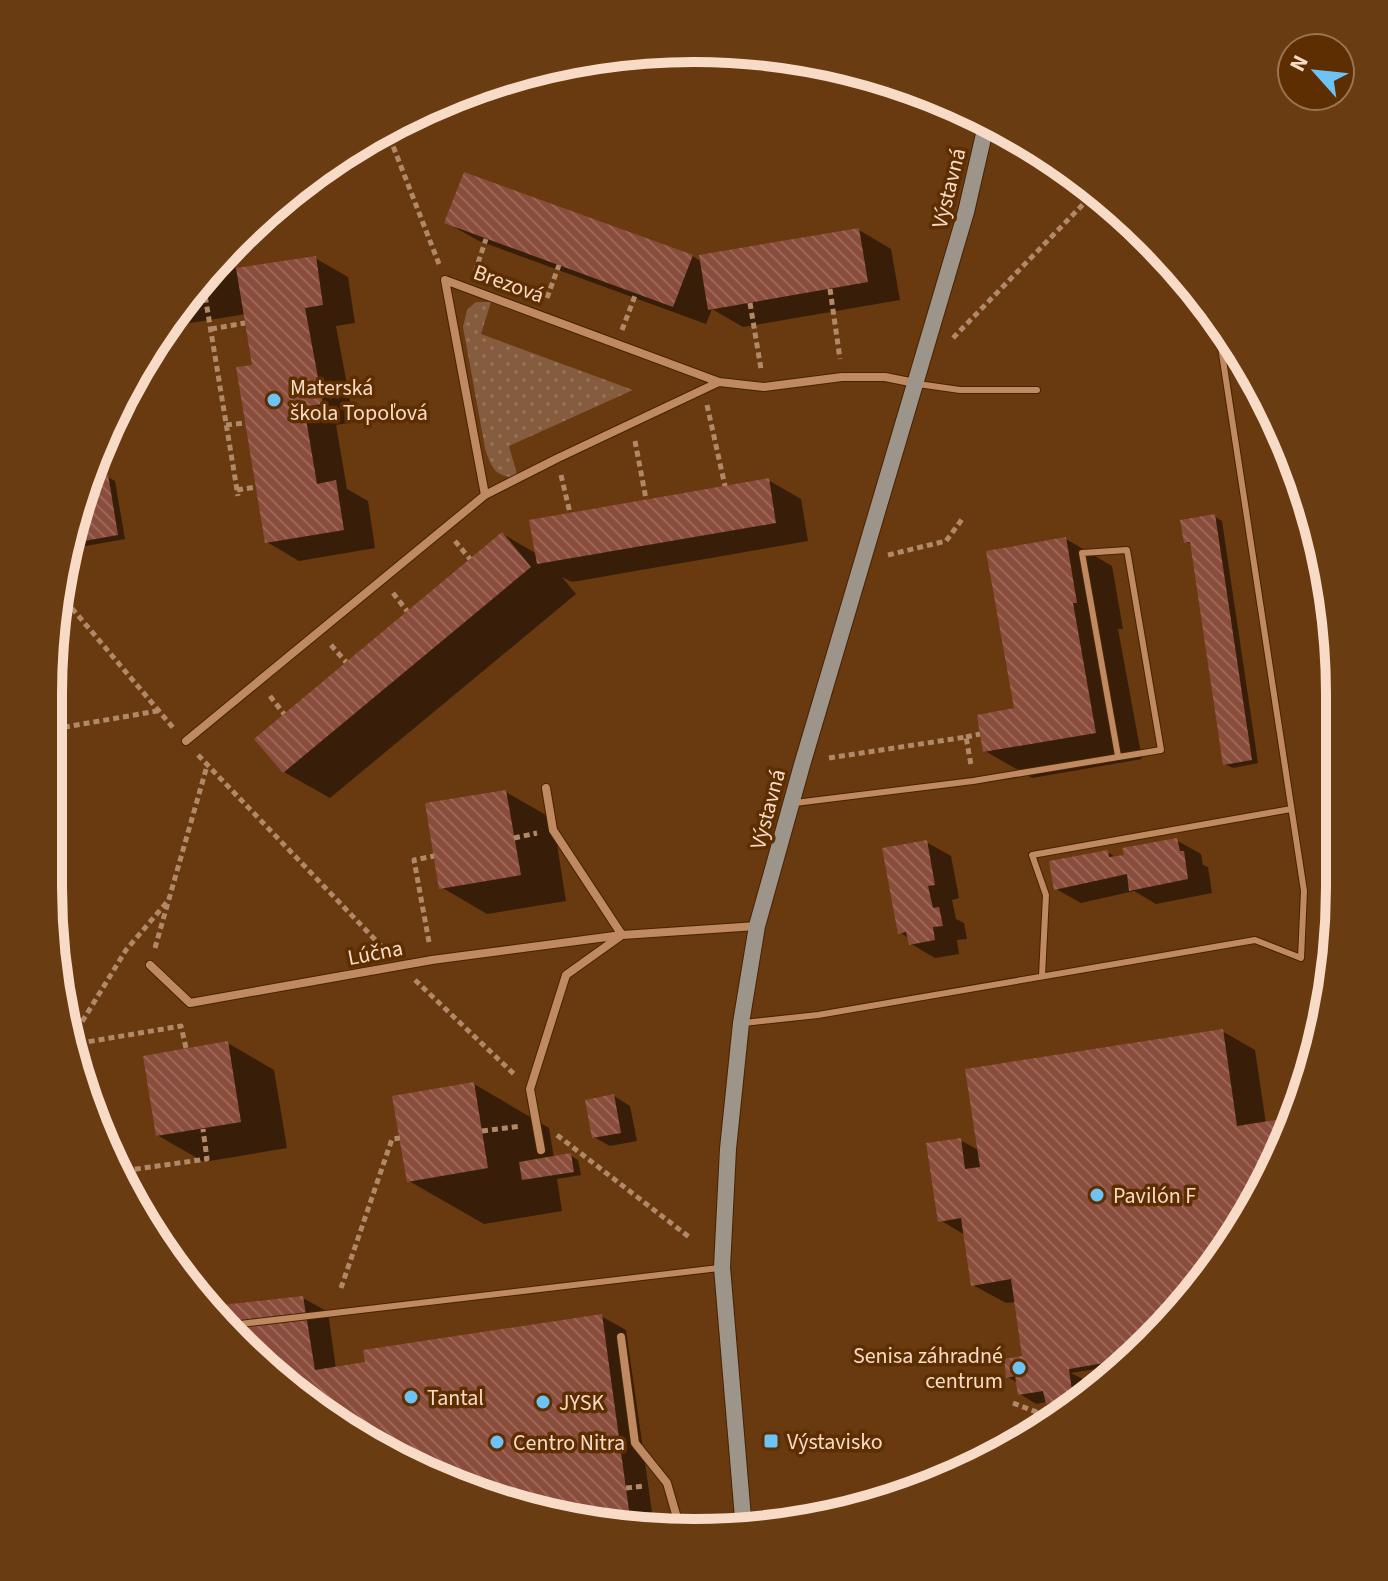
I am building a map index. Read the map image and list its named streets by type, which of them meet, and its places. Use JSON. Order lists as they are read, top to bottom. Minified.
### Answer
{"streets":{"street":["Výstavná","Brezová","Lúčna"]},"crossings":[["Výstavná","Brezová"],["Výstavná","Lúčna"]],"places":{"other":["Materská škola Topoľová","Pavilón F","Senisa záhradné centrum","Tantal","JYSK","Centro Nitra"],"transit":["Výstavisko"]},"north":"top left"}
